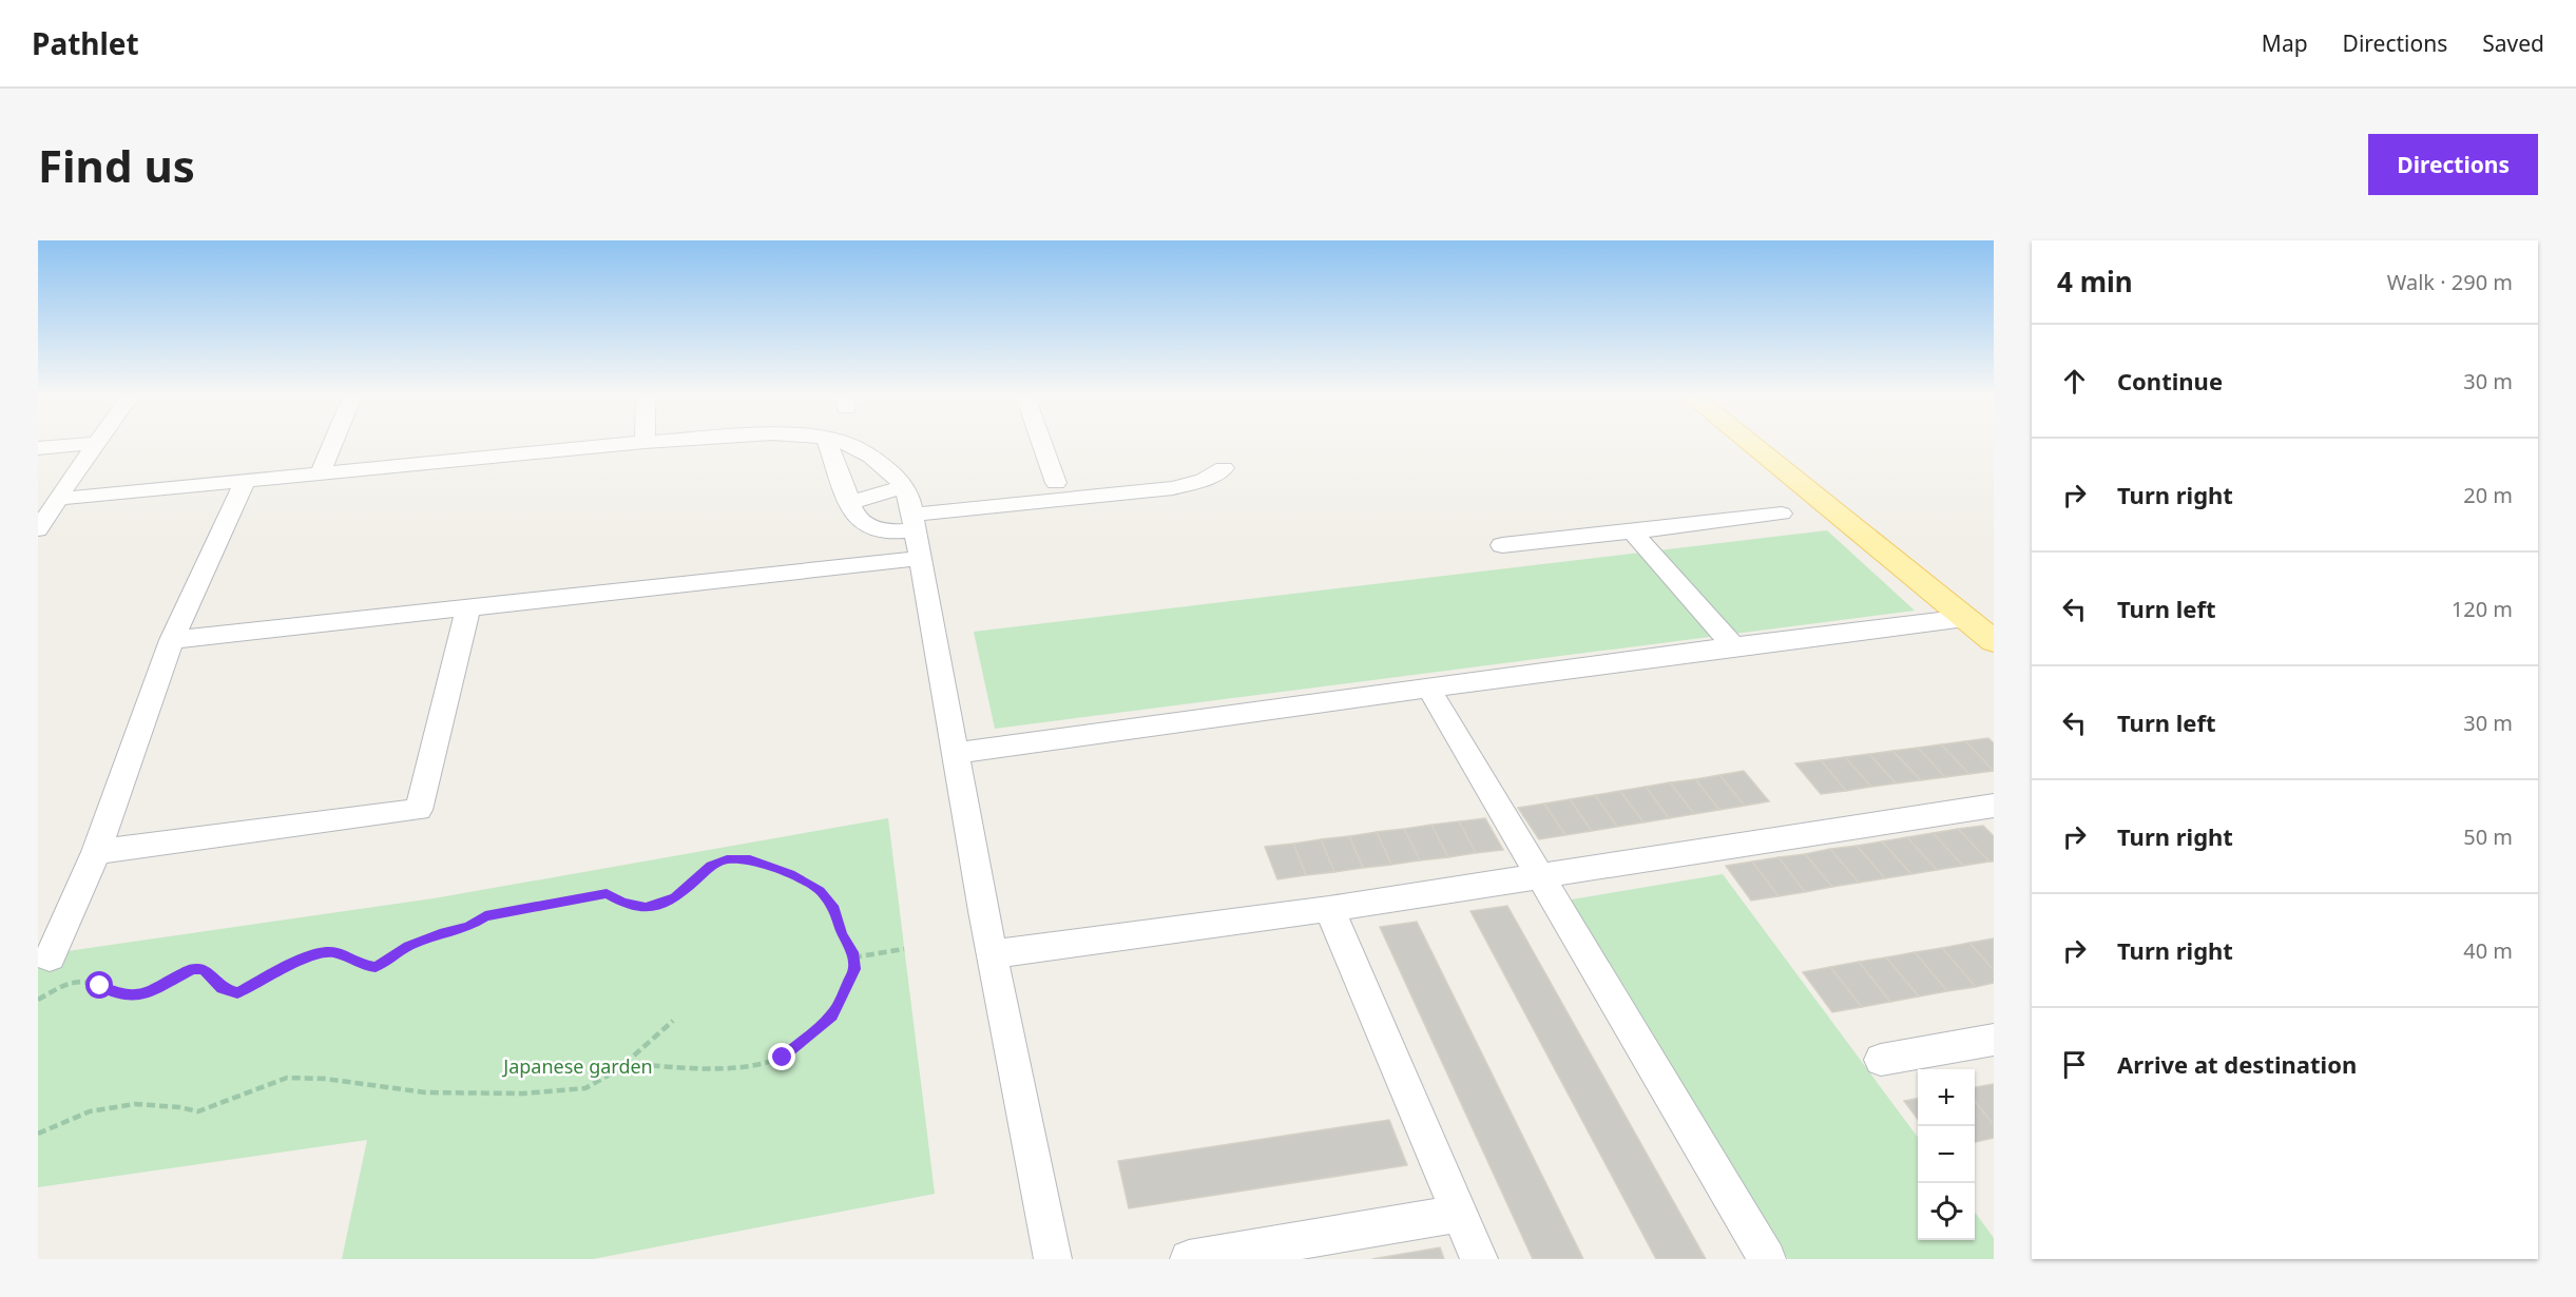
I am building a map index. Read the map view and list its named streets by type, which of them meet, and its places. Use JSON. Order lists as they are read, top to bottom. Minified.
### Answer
{"parks":["Japanese garden"],"page":{"header":"Pathlet","nav":["Map","Directions","Saved"],"buttons":"Directions","title":"Find us","heading":["4 min","Walk · 290 m"],"list":[["Continue","30 m"],["Turn right","20 m"],["Turn left","120 m"],["Turn left","30 m"],["Turn right","50 m"],["Turn right","40 m"],"Arrive at destination"],"map_buttons":["+","−"]}}
